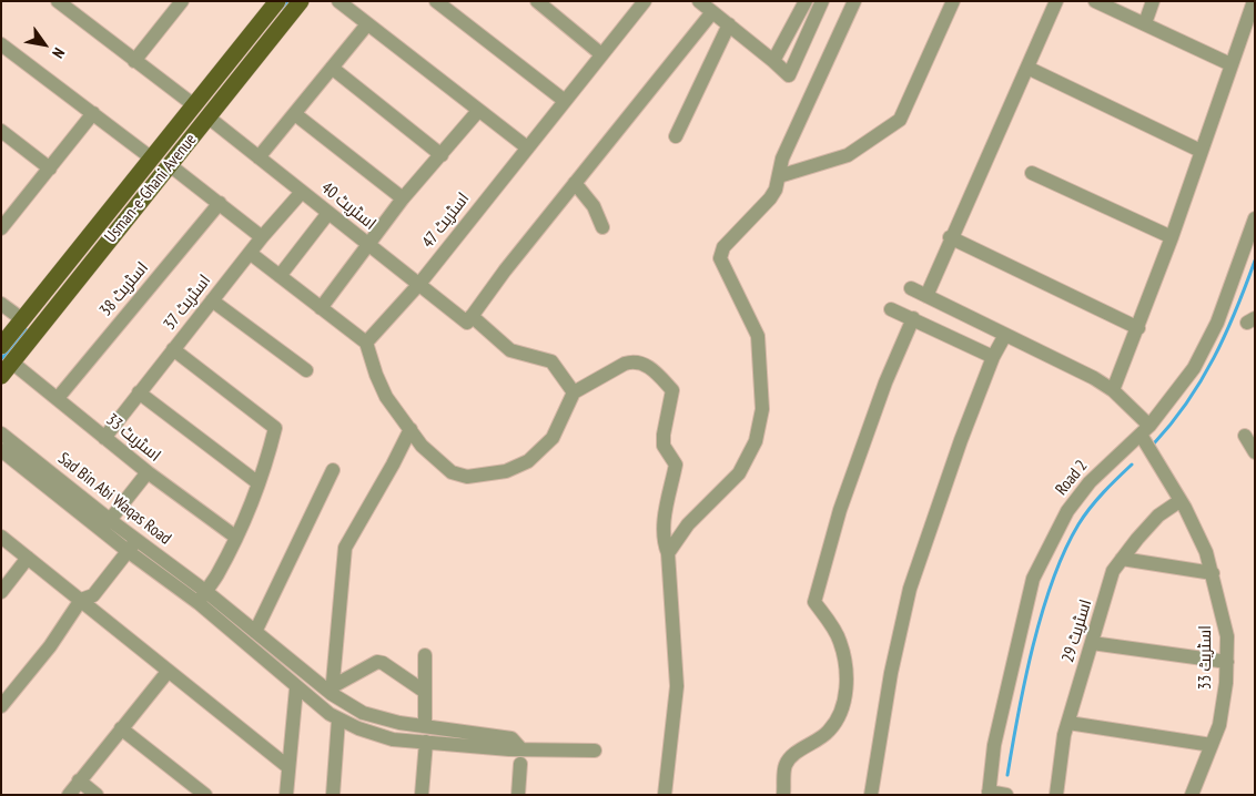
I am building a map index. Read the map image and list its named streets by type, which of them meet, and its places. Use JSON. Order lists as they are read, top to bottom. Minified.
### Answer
{"streets":{"main road":["Usman-e-Ghani Avenue"],"street":["اسٹریٹ 40","اسٹریٹ 47","اسٹریٹ 38","اسٹریٹ 37","اسٹریٹ 33","Road 2","Sad Bin Abi Waqas Road","اسٹریٹ 29"]},"crossings":[["Usman-e-Ghani Avenue","اسٹریٹ 40"],["Usman-e-Ghani Avenue","اسٹریٹ 33"],["اسٹریٹ 40","اسٹریٹ 47"],["اسٹریٹ 40","اسٹریٹ 37"],["اسٹریٹ 38","اسٹریٹ 33"],["اسٹریٹ 37","اسٹریٹ 33"],["اسٹریٹ 33","Road 2"],["اسٹریٹ 33","اسٹریٹ 29"]],"north":"bottom right"}
